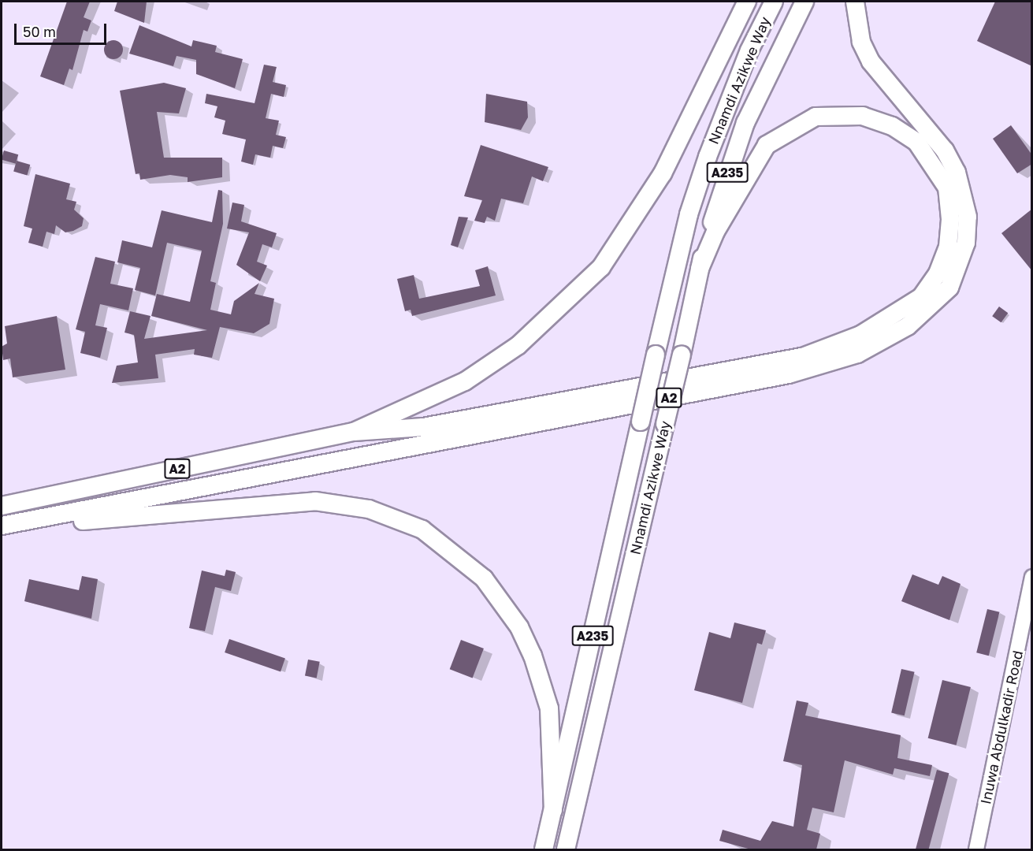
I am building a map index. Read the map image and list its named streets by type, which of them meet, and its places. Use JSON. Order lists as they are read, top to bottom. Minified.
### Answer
{"streets":{"highway":["Nnamdi Azikwe Way","A235","A2"],"street":["Inuwa Abdulkadir Road"]},"scale_bar":"50 m"}
